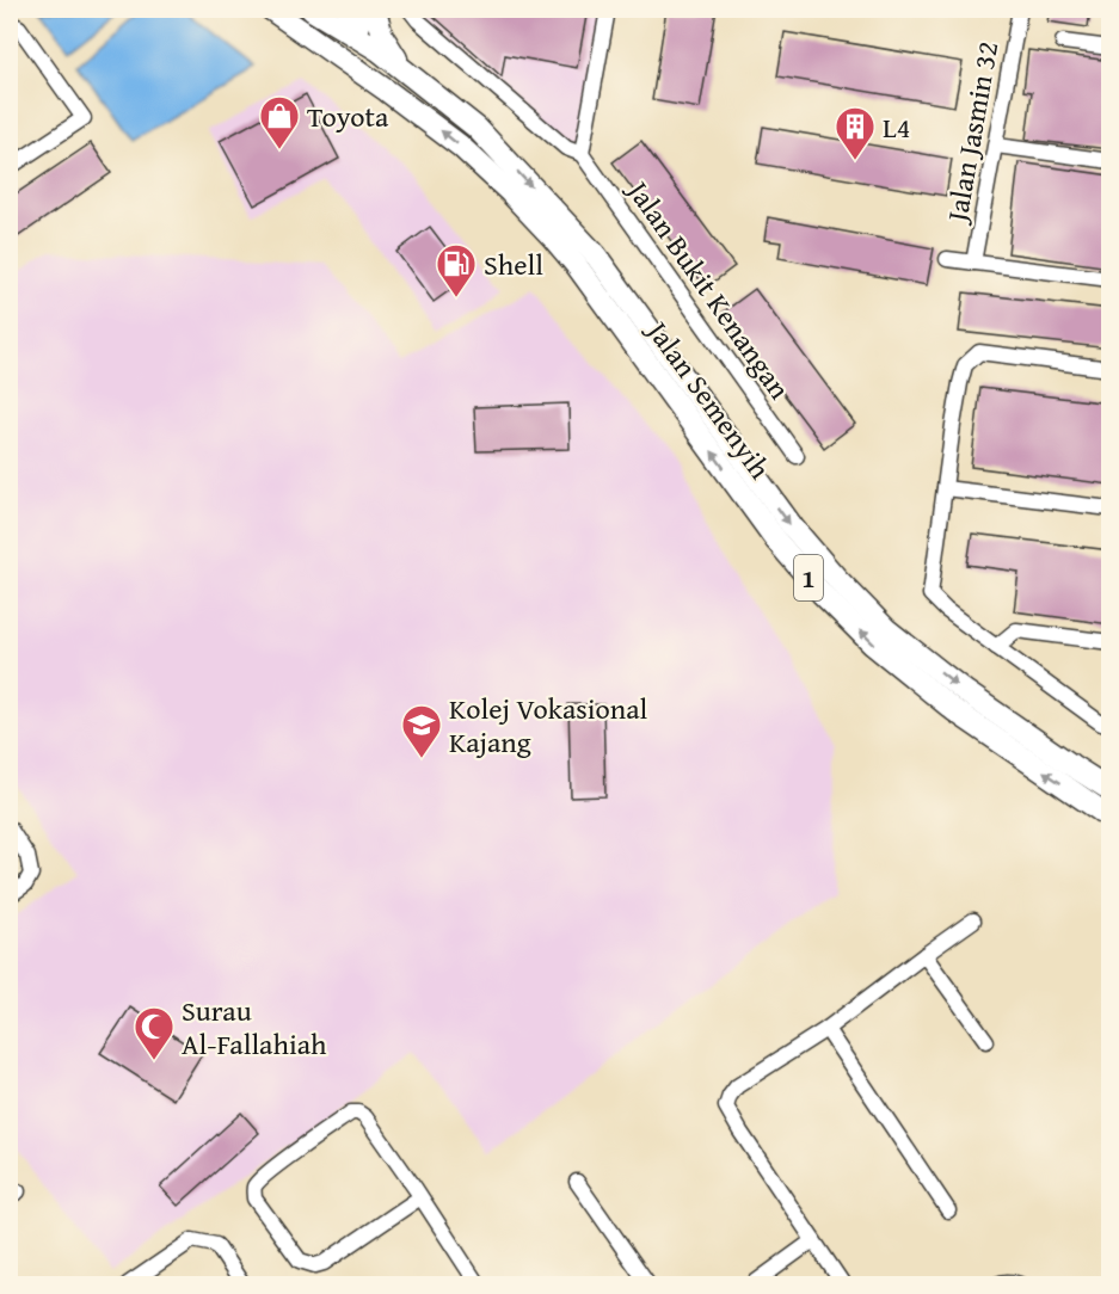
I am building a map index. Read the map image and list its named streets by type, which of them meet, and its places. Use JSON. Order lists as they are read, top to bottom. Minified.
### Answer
{"streets":{"main road":["Jalan Semenyih","1"],"street":["Jalan Jasmin 32","Jalan Bukit Kenangan"]},"places":{"shop":["Toyota"],"building":["L4"],"fuel station":["Shell"],"school or university":["Kolej Vokasional Kajang"],"mosque":["Surau Al-Fallahiah"]}}
